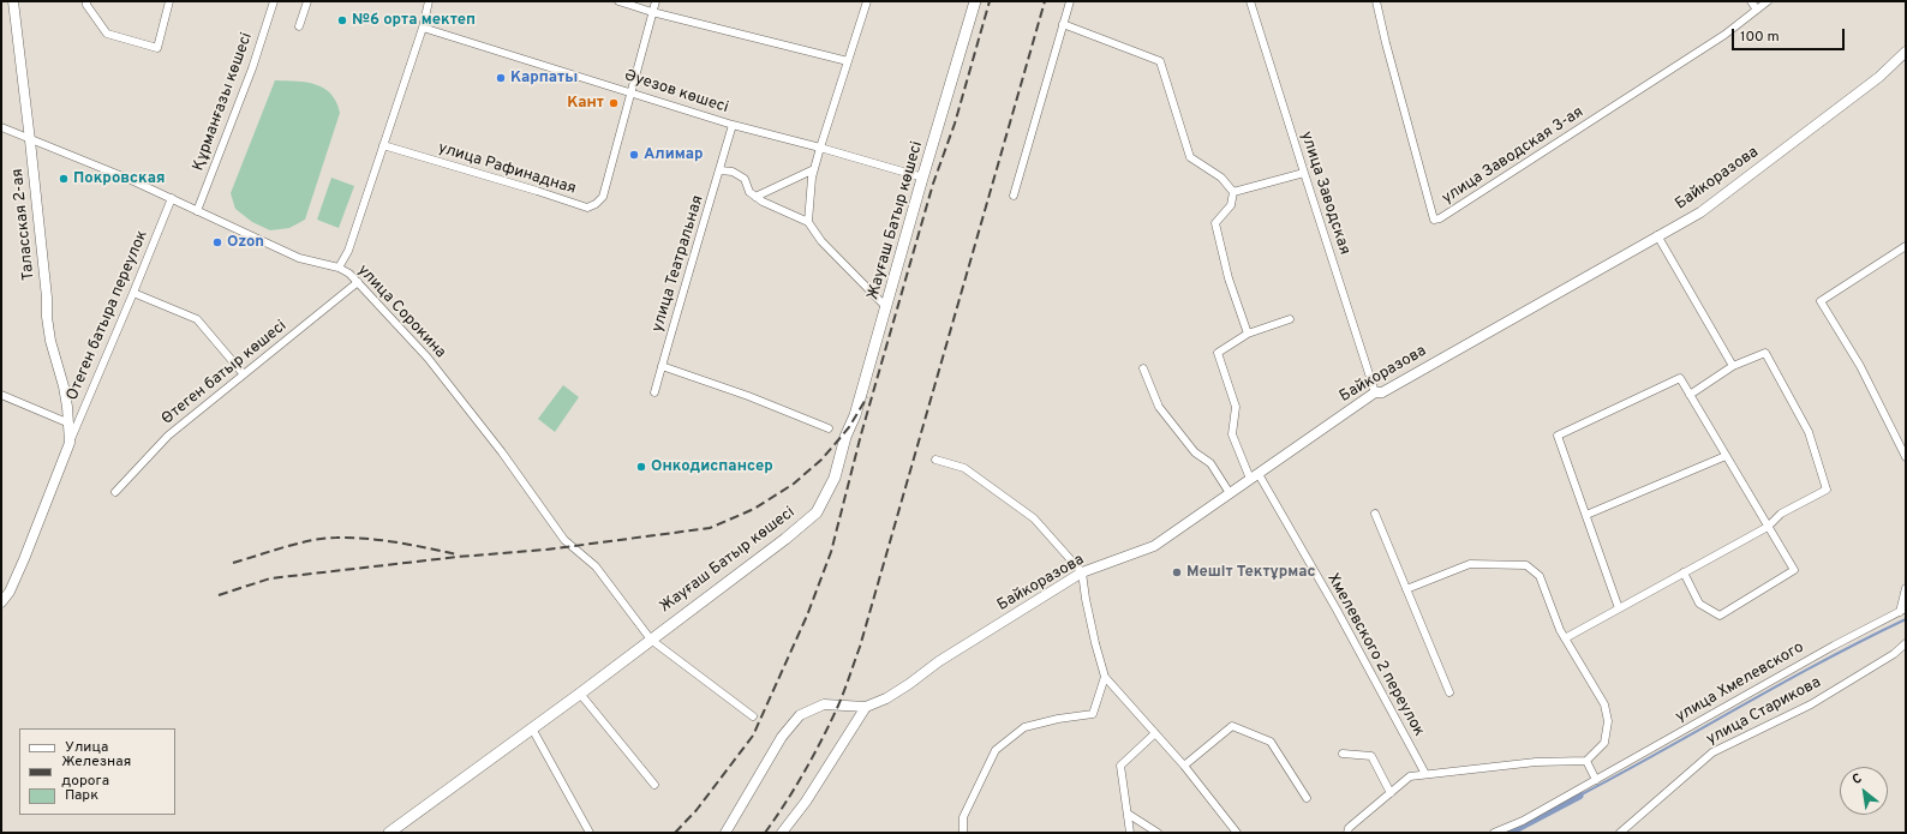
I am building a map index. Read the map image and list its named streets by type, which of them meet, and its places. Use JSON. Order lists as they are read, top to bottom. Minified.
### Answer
{"streets":{"main road":["Жауғаш Батыр көшесі"],"street":["Әуезов көшесі","Құрманғазы көшесі","улица Заводская 3-ая","улица Рафинадная","Байкоразова","улица Заводская","Таласская 2-ая","улица Театральная","улица Сорокина","Отеген батыра переулок","Өтеген батыр көшесі","Хмелевского 2 переулок","улица Хмелевского","улица Старикова"]},"crossings":[["Әуезов көшесі","улица Рафинадная"],["Әуезов көшесі","Жауғаш Батыр көшесі"],["Әуезов көшесі","улица Театральная"],["Құрманғазы көшесі","улица Сорокина"],["Байкоразова","улица Заводская"],["Байкоразова","Хмелевского 2 переулок"],["Жауғаш Батыр көшесі","улица Сорокина"],["Таласская 2-ая","улица Сорокина"],["Таласская 2-ая","Отеген батыра переулок"],["улица Сорокина","Отеген батыра переулок"],["улица Сорокина","Өтеген батыр көшесі"]],"places":["№6 орта мектеп","Карпаты","Кант","Алимар","Покровская","Ozon","Онкодиспансер","Мешіт Тектұрмас"],"legend":["Улица","Железная дорога","Парк"],"scale_bar":"100 m","north":"top left"}
